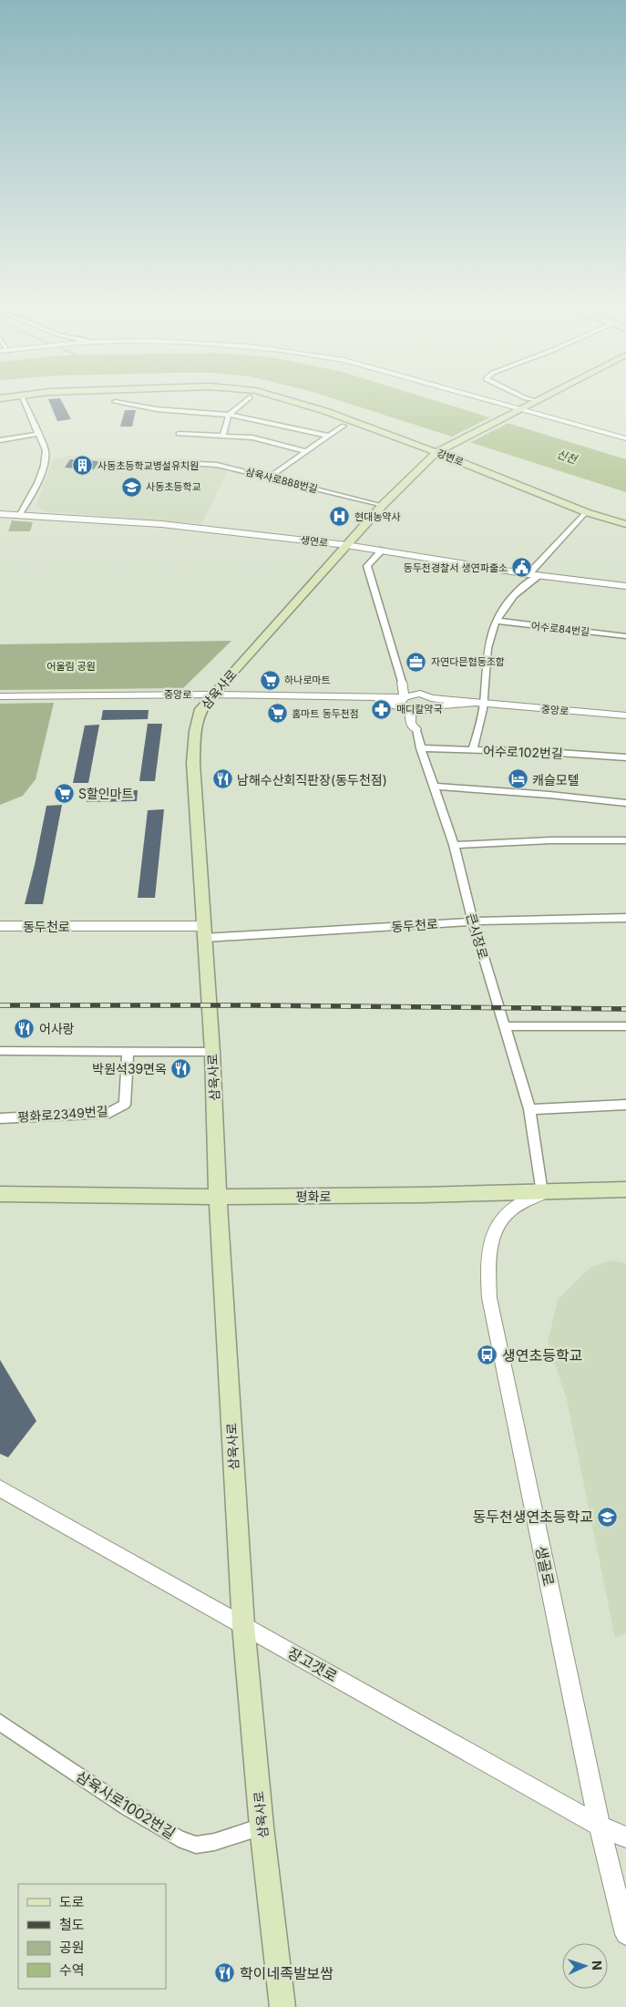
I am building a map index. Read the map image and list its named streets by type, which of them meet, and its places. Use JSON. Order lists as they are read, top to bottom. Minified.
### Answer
{"streets":{"main road":["강변로","삼육사로","평화로"],"street":["삼육사로888번길","생연로","어수로84번길","중앙로","어수로102번길","동두천로","큰시장로","평화로2349번길","생골로","장고갯로","삼육사로1002번길"]},"crossings":[["강변로","삼육사로"],["삼육사로888번길","삼육사로"],["생연로","삼육사로"],["삼육사로","중앙로"],["삼육사로","동두천로"],["삼육사로","평화로"],["삼육사로","장고갯로"],["삼육사로","삼육사로1002번길"],["어수로102번길","큰시장로"],["동두천로","큰시장로"],["큰시장로","평화로"],["큰시장로","생골로"],["평화로","생골로"],["생골로","장고갯로"]],"water":["신천"],"parks":["어울림 공원"],"places":{"building":["사동초등학교병설유치원"],"school or university":["사동초등학교","동두천생연초등학교"],"hospital":["현대농약사"],"public building":["동두천경찰서 생연파출소"],"office":["자연다믄협동조합"],"supermarket":["하나로마트","홈마트 동두천점","S할인마트"],"pharmacy":["매디칼약국"],"restaurant":["남해수산회직판장(동두천점)","어사랑","박원석39면옥","학이네족발보쌈"],"hotel":["캐슬모텔"],"bus stop":["생연초등학교"]},"legend":["도로","철도","공원","수역"],"north":"right"}
